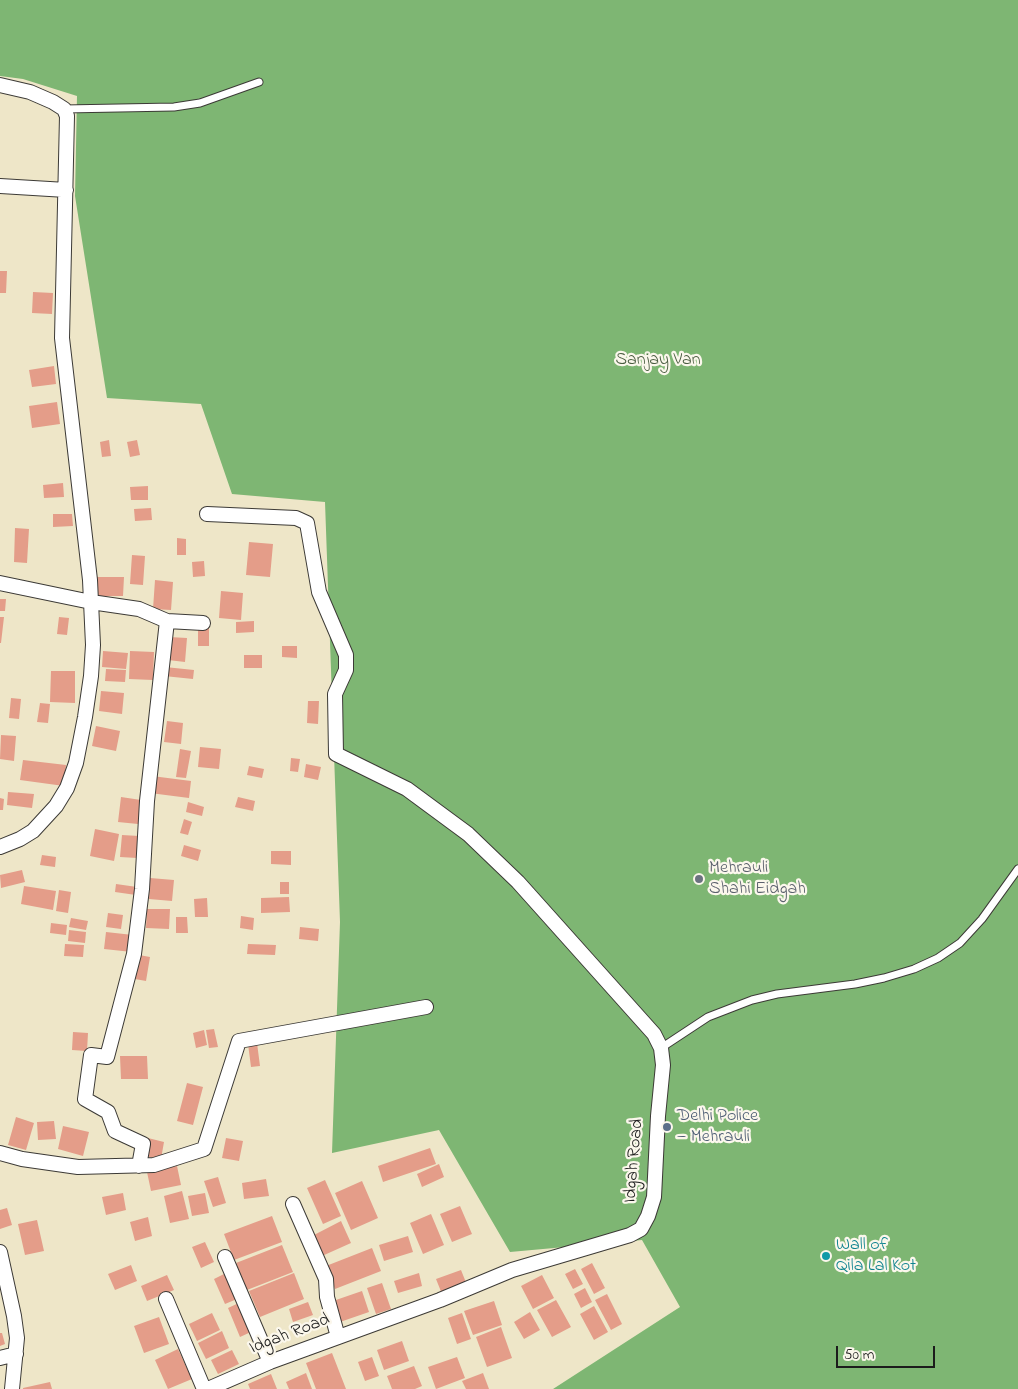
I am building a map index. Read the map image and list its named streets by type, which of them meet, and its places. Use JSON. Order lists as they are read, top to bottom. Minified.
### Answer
{"streets":{"street":["Idgah Road"]},"parks":["Sanjay Van"],"places":["Mehrauli Shahi Eidgah","Delhi Police — Mehrauli","Wall of Qila Lal Kot"],"scale_bar":"50 m"}
